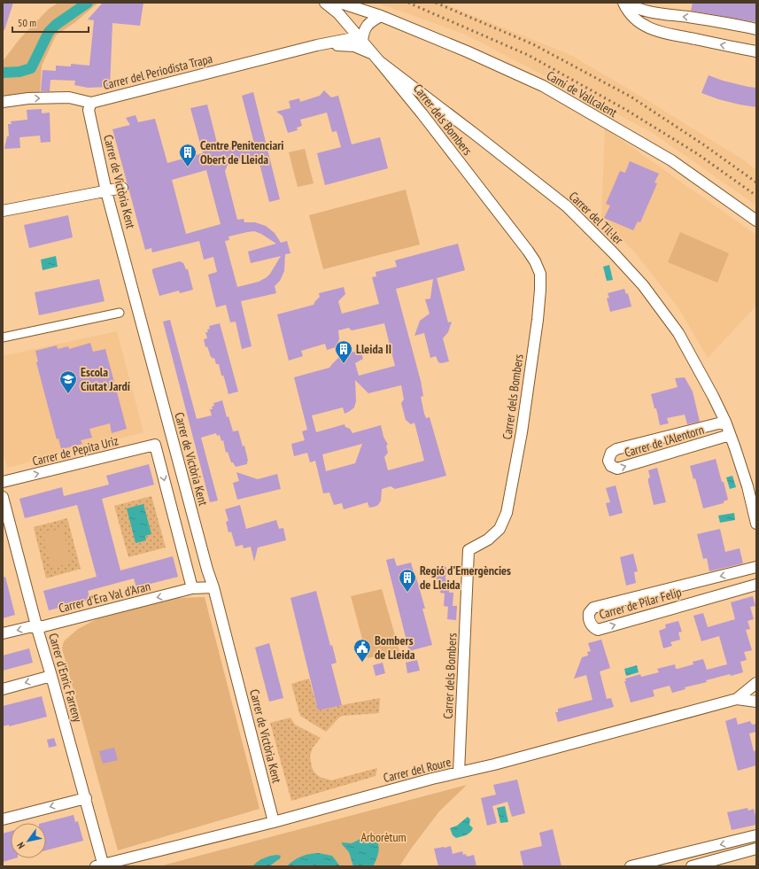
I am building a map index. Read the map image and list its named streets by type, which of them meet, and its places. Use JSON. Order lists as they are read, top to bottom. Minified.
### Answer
{"streets":{"street":["Carrer del Periodista Trapa","Camí de Vallcalent","Carrer dels Bombers","Carrer de Victòria Kent","Carrer del Til·ler","Carrer de l'Alentorn","Carrer de Pepita Uriz","Carrer d'Era Val d'Aran","Carrer de Pilar Felip","Carrer d'Enric Farreny","Carrer del Roure"]},"crossings":[["Carrer del Periodista Trapa","Carrer dels Bombers"],["Carrer del Periodista Trapa","Carrer de Victòria Kent"],["Carrer del Periodista Trapa","Carrer del Til·ler"],["Carrer dels Bombers","Carrer del Til·ler"],["Carrer dels Bombers","Carrer del Roure"],["Carrer de Victòria Kent","Carrer d'Era Val d'Aran"],["Carrer de Victòria Kent","Carrer del Roure"],["Carrer del Til·ler","Carrer de l'Alentorn"],["Carrer de Pepita Uriz","Carrer d'Era Val d'Aran"],["Carrer d'Era Val d'Aran","Carrer d'Enric Farreny"],["Carrer d'Enric Farreny","Carrer del Roure"]],"one_way":["Carrer d'Era Val d'Aran"],"parks":["Arborètum"],"places":{"building":["Centre Penitenciari Obert de Lleida","Lleida II","Regió d'Emergències de Lleida"],"school or university":["Escola Ciutat Jardí"],"public building":["Bombers de Lleida"]},"scale_bar":"50 m","north":"bottom left"}
